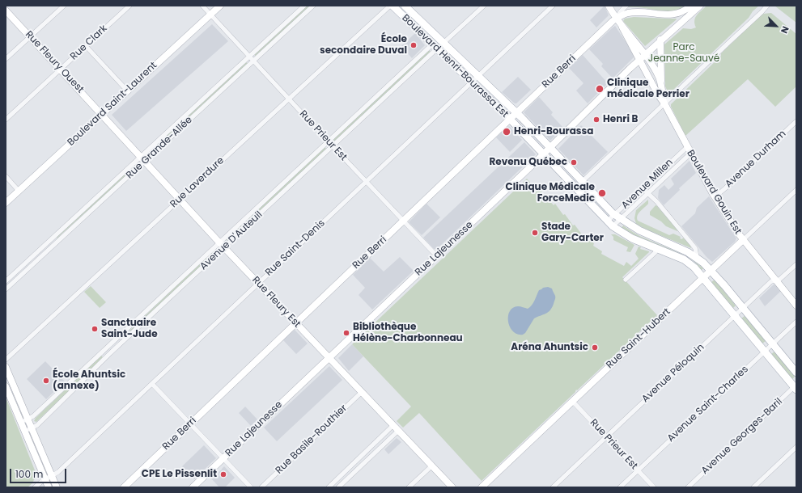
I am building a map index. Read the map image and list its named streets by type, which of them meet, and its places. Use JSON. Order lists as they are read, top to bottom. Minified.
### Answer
{"streets":{"main road":["Rue Fleury Ouest","Boulevard Henri-Bourassa Est","Rue Berri","Boulevard Saint-Laurent","Boulevard Gouin Est","Rue Lajeunesse","Rue Fleury Est","Rue Saint-Hubert"],"street":["Rue Clark","Rue Prieur Est","Rue Grande-Allée","Avenue Durham","Rue Laverdure","Avenue Millen","Avenue D'Auteuil","Rue Saint-Denis","Avenue Péloquin","Avenue Saint-Charles","Avenue Georges-Baril","Rue Basile-Routhier"]},"crossings":[["Rue Clark","Rue Fleury Ouest"],["Rue Fleury Ouest","Boulevard Saint-Laurent"],["Rue Fleury Ouest","Rue Fleury Est"],["Boulevard Henri-Bourassa Est","Rue Berri"],["Boulevard Henri-Bourassa Est","Rue Laverdure"],["Boulevard Henri-Bourassa Est","Avenue Millen"],["Boulevard Henri-Bourassa Est","Avenue D'Auteuil"],["Boulevard Henri-Bourassa Est","Rue Saint-Denis"],["Boulevard Henri-Bourassa Est","Rue Lajeunesse"],["Boulevard Henri-Bourassa Est","Rue Saint-Hubert"],["Boulevard Henri-Bourassa Est","Avenue Péloquin"],["Boulevard Henri-Bourassa Est","Avenue Saint-Charles"],["Boulevard Henri-Bourassa Est","Avenue Georges-Baril"],["Rue Berri","Rue Prieur Est"],["Rue Berri","Boulevard Gouin Est"],["Rue Berri","Rue Lajeunesse"],["Rue Berri","Rue Fleury Est"],["Boulevard Saint-Laurent","Rue Prieur Est"],["Boulevard Saint-Laurent","Rue Fleury Est"],["Rue Prieur Est","Rue Grande-Allée"],["Rue Prieur Est","Rue Laverdure"],["Rue Prieur Est","Avenue D'Auteuil"],["Rue Prieur Est","Rue Saint-Denis"],["Rue Prieur Est","Rue Lajeunesse"],["Rue Prieur Est","Rue Saint-Hubert"],["Rue Prieur Est","Avenue Péloquin"],["Rue Prieur Est","Avenue Saint-Charles"],["Rue Grande-Allée","Rue Fleury Est"],["Avenue Durham","Boulevard Gouin Est"],["Rue Laverdure","Rue Fleury Est"],["Avenue Millen","Boulevard Gouin Est"],["Boulevard Gouin Est","Rue Lajeunesse"],["Boulevard Gouin Est","Rue Saint-Hubert"],["Boulevard Gouin Est","Avenue Péloquin"],["Avenue D'Auteuil","Rue Fleury Est"],["Rue Saint-Denis","Rue Fleury Est"],["Rue Lajeunesse","Rue Fleury Est"],["Rue Fleury Est","Rue Basile-Routhier"]],"parks":["Parc Jeanne-Sauvé"],"places":["École secondaire Duval","Clinique médicale Perrier","Henri B","Henri-Bourassa","Revenu Québec","Clinique Médicale ForceMedic","Stade Gary-Carter","Sanctuaire Saint-Jude","Bibliothèque Hélène-Charbonneau","Aréna Ahuntsic","École Ahuntsic (annexe)","CPE Le Pissenlit"],"scale_bar":"100 m","north":"bottom right"}
